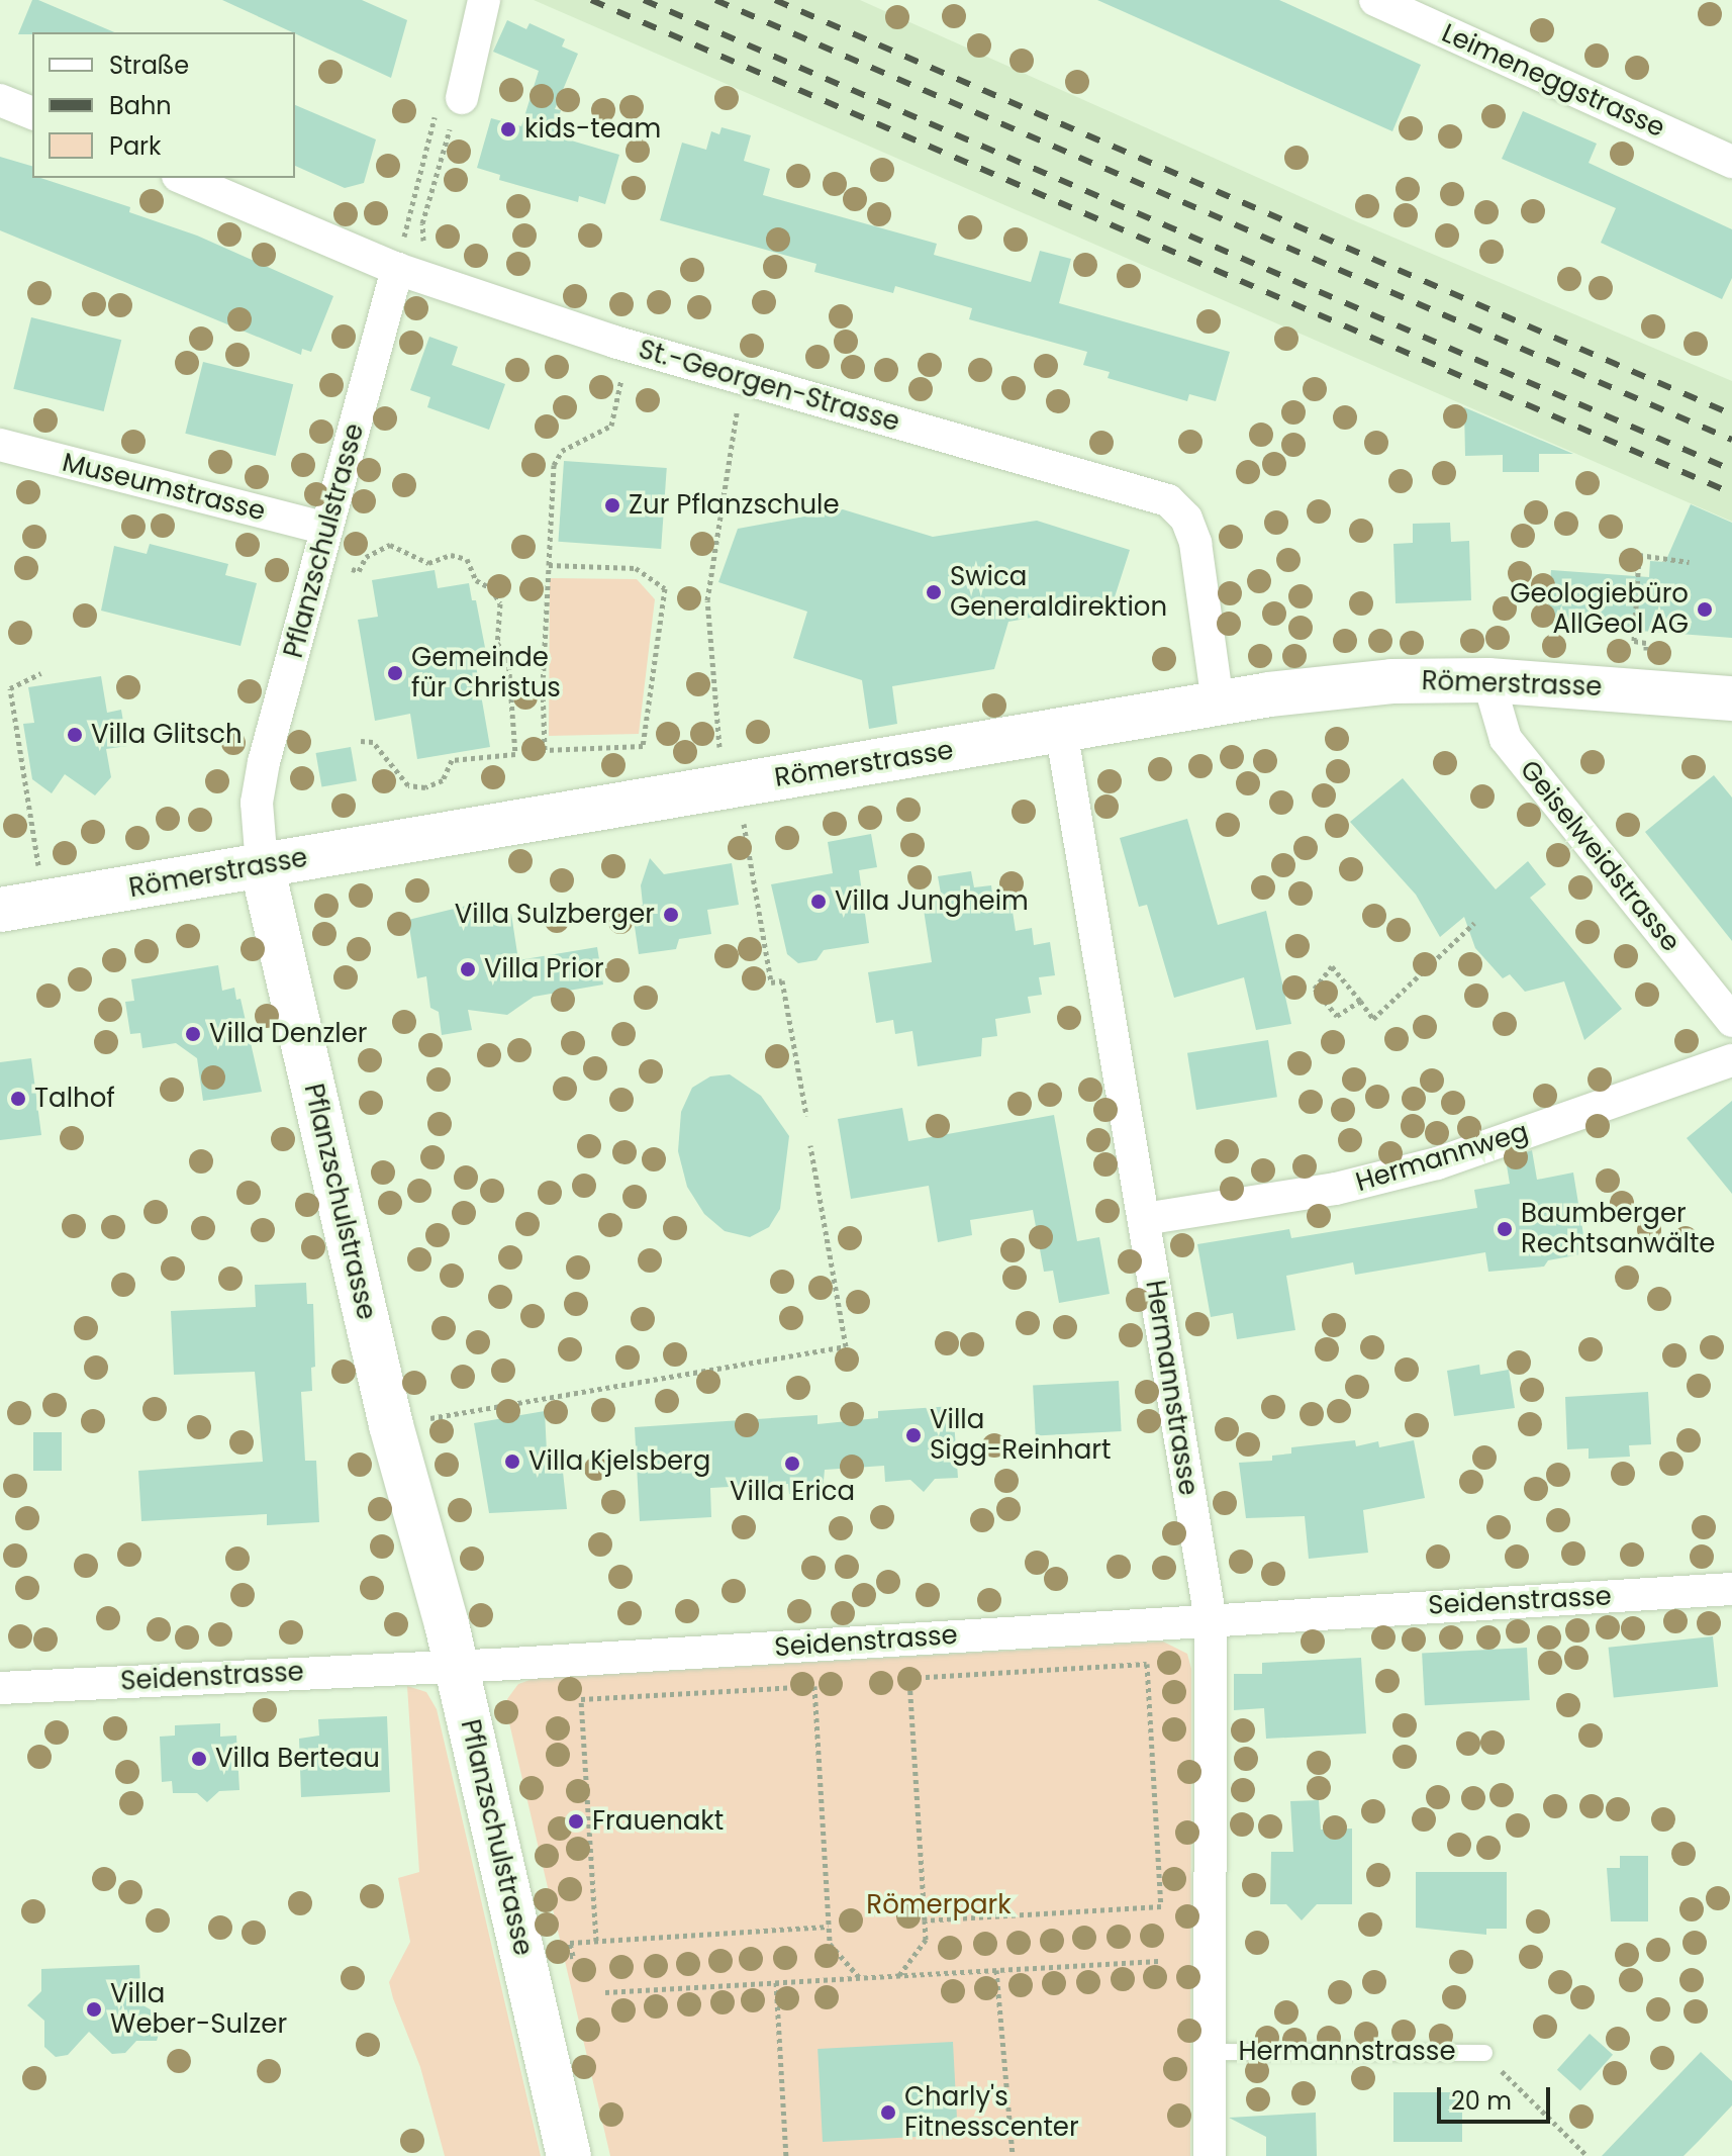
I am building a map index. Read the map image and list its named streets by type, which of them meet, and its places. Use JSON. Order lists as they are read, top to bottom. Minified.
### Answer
{"streets":{"main road":["Pflanzschulstrasse","Römerstrasse"],"street":["Leimeneggstrasse","St.-Georgen-Strasse","Museumstrasse","Geiselweidstrasse","Hermannweg","Hermannstrasse","Seidenstrasse"]},"crossings":[["St.-Georgen-Strasse","Pflanzschulstrasse"],["St.-Georgen-Strasse","Römerstrasse"],["Museumstrasse","Pflanzschulstrasse"],["Pflanzschulstrasse","Römerstrasse"],["Pflanzschulstrasse","Seidenstrasse"],["Römerstrasse","Geiselweidstrasse"],["Römerstrasse","Hermannstrasse"],["Hermannweg","Hermannstrasse"],["Hermannstrasse","Seidenstrasse"]],"parks":["Römerpark"],"places":["kids-team","Zur Pflanzschule","Swica Generaldirektion","Geologiebüro AllGeol AG","Gemeinde für Christus","Villa Glitsch","Villa Jungheim","Villa Sulzberger","Villa Prior","Villa Denzler","Talhof","Baumberger Rechtsanwälte","Villa Sigg-Reinhart","Villa Kjelsberg","Villa Erica","Villa Berteau","Frauenakt","Villa Weber-Sulzer","Charly's Fitnesscenter"],"legend":["Straße","Bahn","Park"],"scale_bar":"20 m"}
